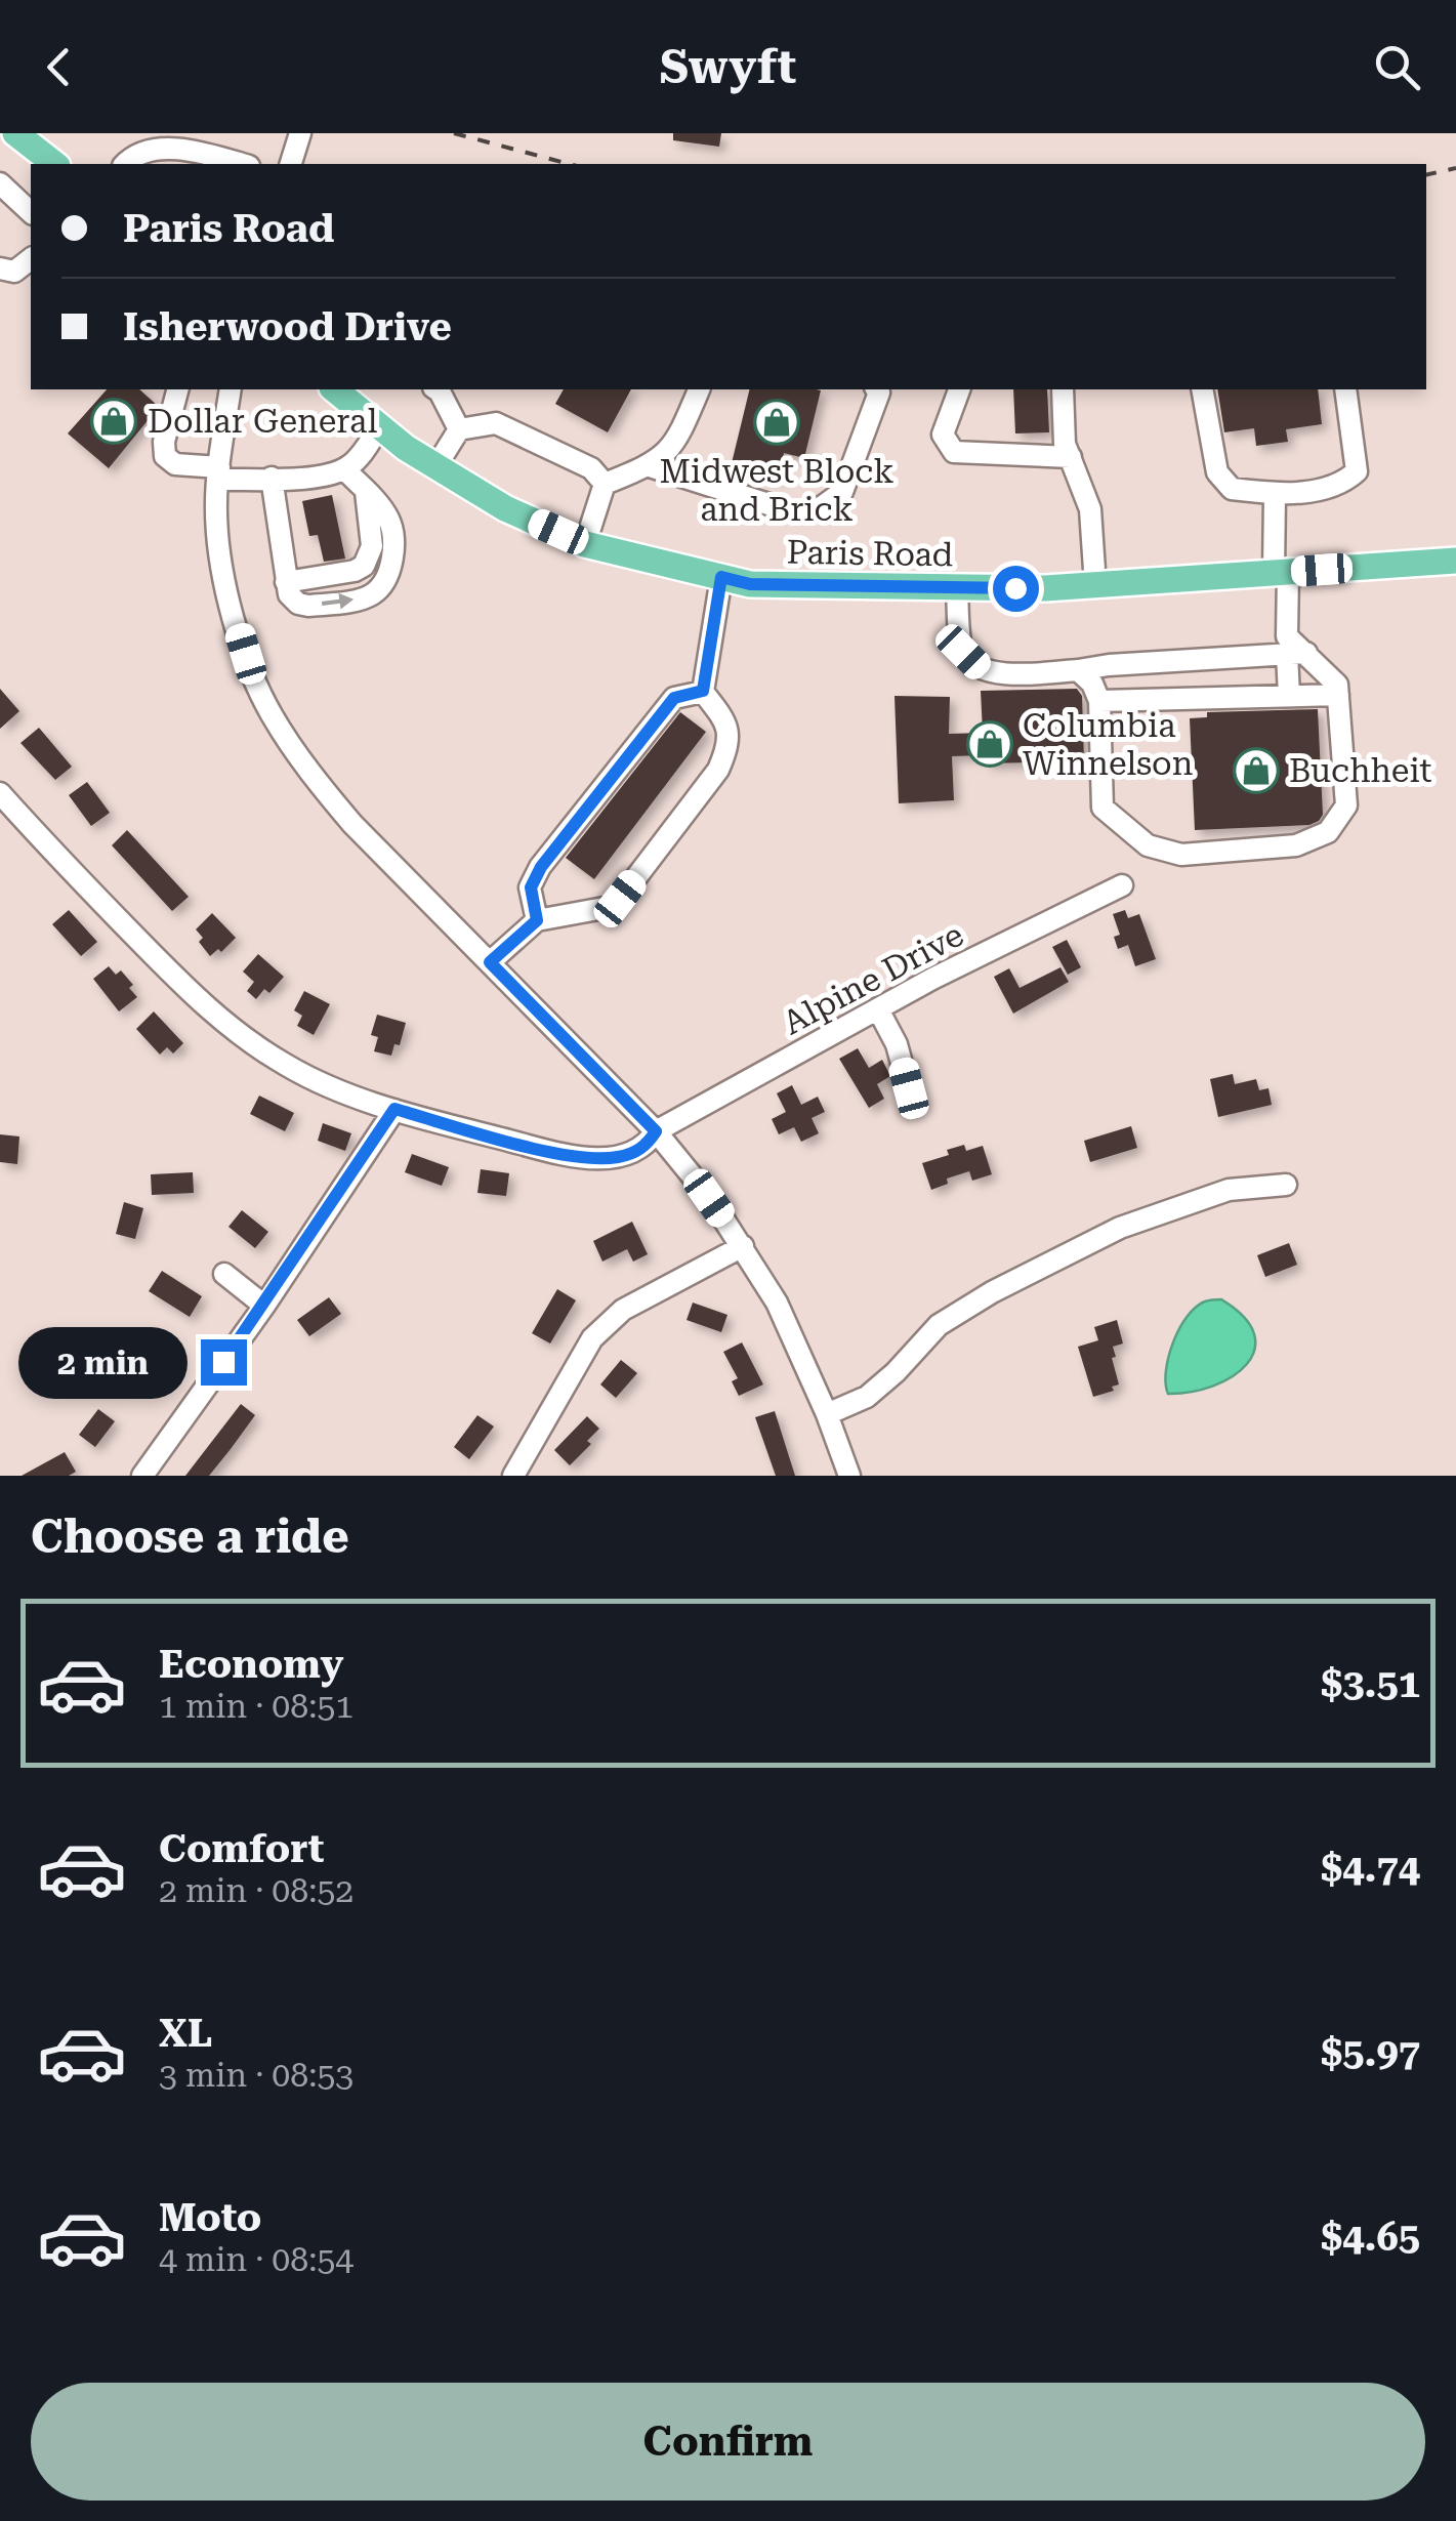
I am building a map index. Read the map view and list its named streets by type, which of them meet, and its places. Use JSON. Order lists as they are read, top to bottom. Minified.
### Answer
{"streets":{"main road":["Paris Road"],"street":["Alpine Drive"]},"places":{"shop":["Dollar General","Midwest Block and Brick","Columbia Winnelson","Buchheit"]},"page":{"header":"Swyft","banner":["Paris Road","Isherwood Drive"],"bubble":"2 min","heading":"Choose a ride","list":[{"name":"Economy","note":"1 min · 08:51","value":"$3.51"},{"name":"Comfort","note":"2 min · 08:52","value":"$4.74"},{"name":"XL","note":"3 min · 08:53","value":"$5.97"},{"name":"Moto","note":"4 min · 08:54","value":"$4.65"}],"buttons":"Confirm"}}
